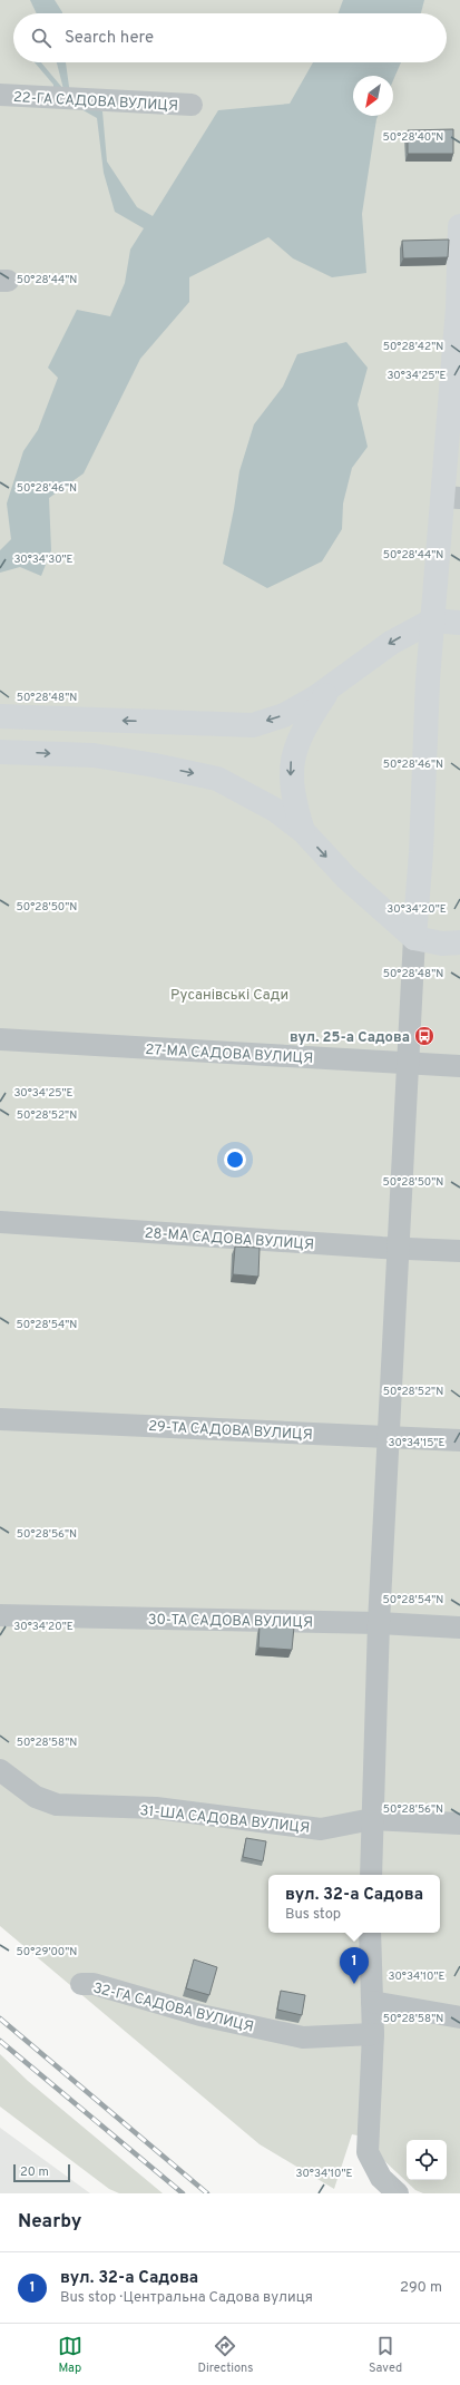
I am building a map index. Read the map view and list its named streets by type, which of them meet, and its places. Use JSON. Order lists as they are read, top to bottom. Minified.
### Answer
{"streets":{"street":["22-ГА САДОВА ВУЛИЦЯ","27-МА САДОВА ВУЛИЦЯ","28-МА САДОВА ВУЛИЦЯ","29-ТА САДОВА ВУЛИЦЯ","30-ТА САДОВА ВУЛИЦЯ","31-ША САДОВА ВУЛИЦЯ","32-ГА САДОВА ВУЛИЦЯ"]},"parks":["Русанівські Сади"],"places":{"bus stop":["вул. 25-а Садова"]},"scale_bar":"20 m","north":"bottom left","page":{"search":"Search here","popup":["вул. 32-а Садова","Bus stop"],"pins":"1","scale":"20 m","heading":"Nearby","list":[{"mark":"1","name":"вул. 32-а Садова","note":"Bus stop · Центральна Садова вулиця","value":"290 m"}],"nav":["Map","Directions","Saved"]},"coordinates":["50°28'40\"N","50°28'44\"N","50°28'42\"N","30°34'25\"E","50°28'46\"N","30°34'30\"E","50°28'48\"N","50°28'50\"N","30°34'20\"E","50°28'52\"N","50°28'54\"N","30°34'15\"E","50°28'56\"N","50°28'58\"N","50°29'00\"N","30°34'10\"E"]}
